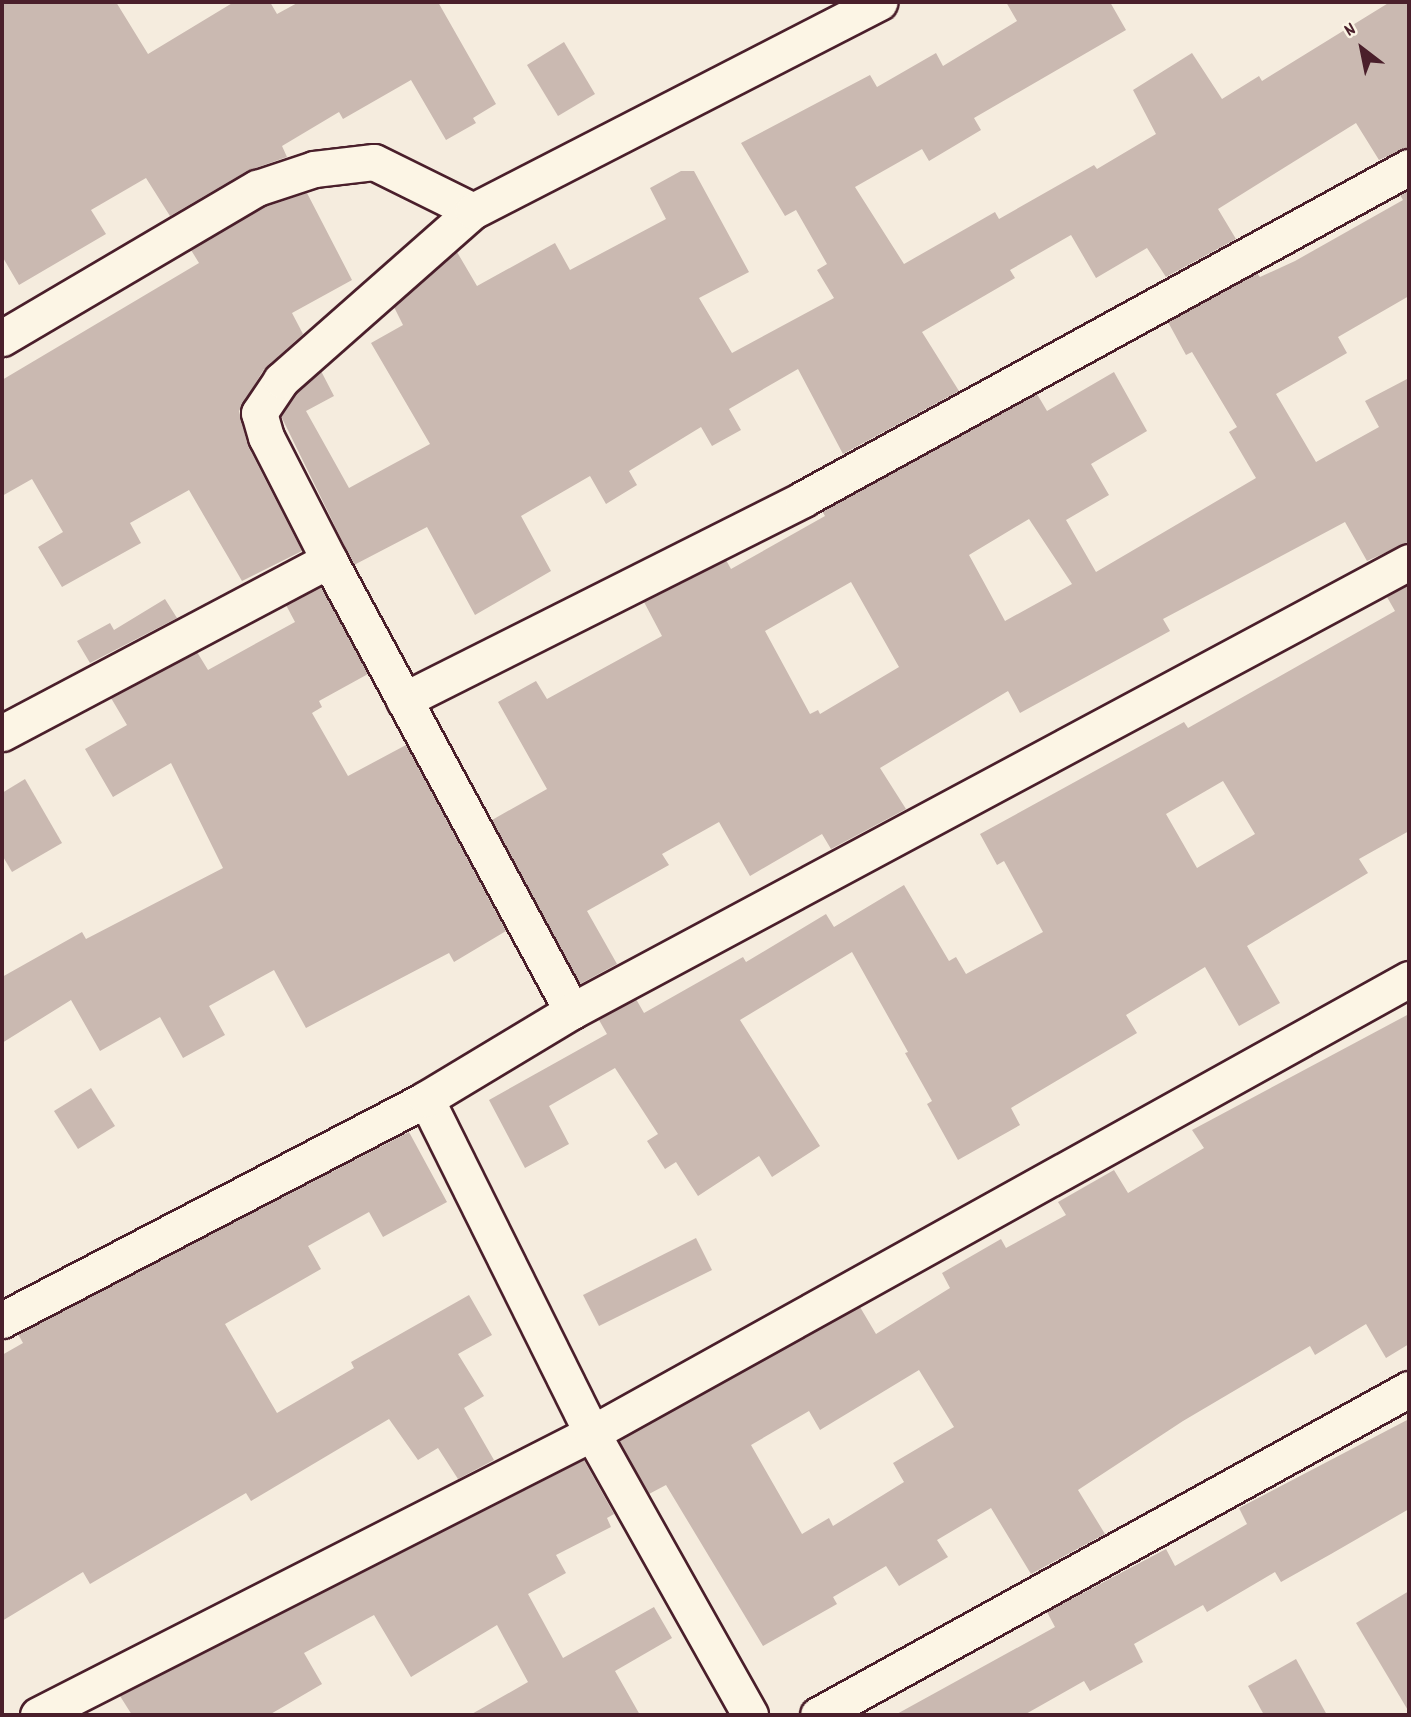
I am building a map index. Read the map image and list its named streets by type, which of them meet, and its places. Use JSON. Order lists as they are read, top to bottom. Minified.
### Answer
{"north":"top left"}
